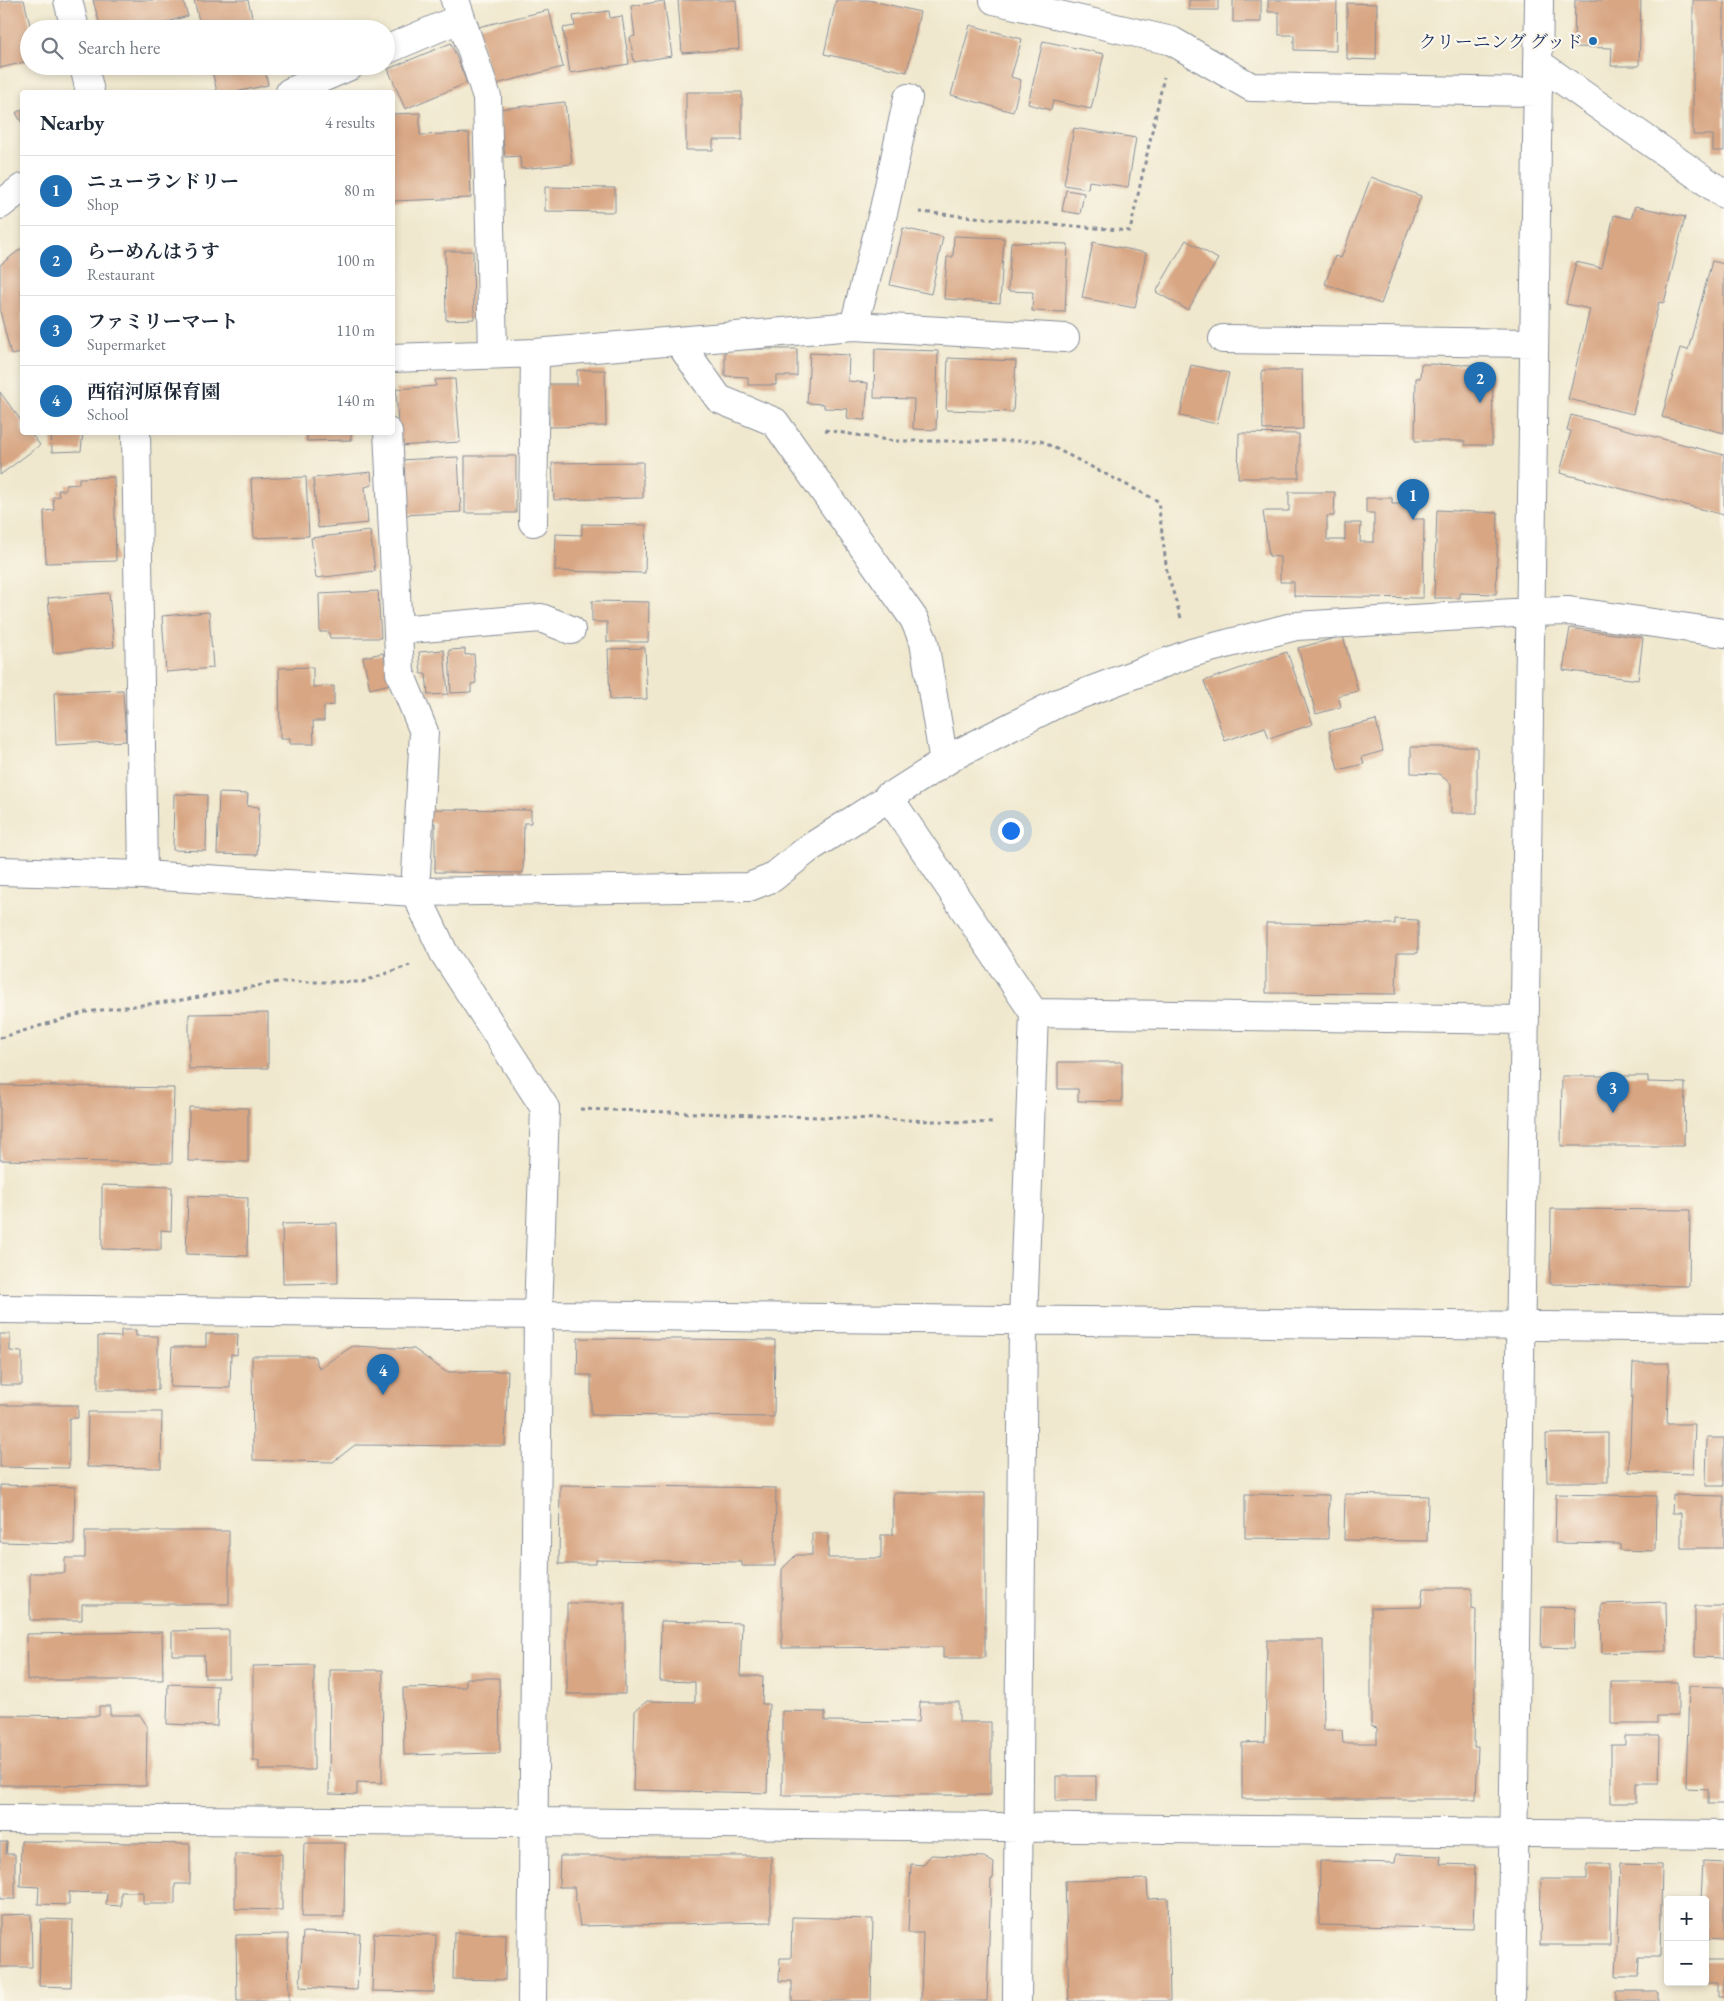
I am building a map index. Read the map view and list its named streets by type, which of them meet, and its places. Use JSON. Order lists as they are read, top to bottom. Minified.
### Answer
{"places":["クリーニング グッド"],"page":{"search":"Search here","heading":["Nearby","4 results"],"list":[{"mark":"1","name":"ニューランドリー","note":"Shop","value":"80 m"},{"mark":"2","name":"らーめんはうす","note":"Restaurant","value":"100 m"},{"mark":"3","name":"ファミリーマート","note":"Supermarket","value":"110 m"},{"mark":"4","name":"西宿河原保育園","note":"School","value":"140 m"}],"pins":["2","1","3","4"],"map_buttons":["+","−"]}}
